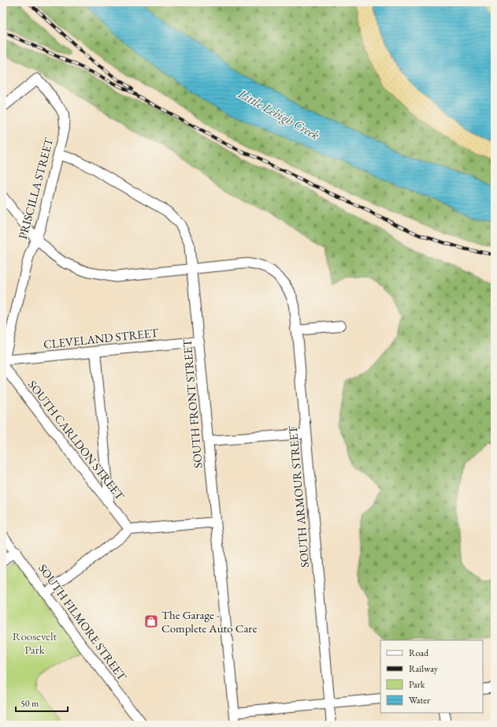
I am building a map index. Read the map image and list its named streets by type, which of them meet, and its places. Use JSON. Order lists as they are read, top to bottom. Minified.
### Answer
{"streets":{"street":["PRISCILLA STREET","CLEVELAND STREET","SOUTH FRONT STREET","SOUTH CARLDON STREET","SOUTH ARMOUR STREET","SOUTH FILMORE STREET"]},"crossings":[["PRISCILLA STREET","CLEVELAND STREET"],["PRISCILLA STREET","SOUTH FRONT STREET"],["PRISCILLA STREET","SOUTH CARLDON STREET"],["CLEVELAND STREET","SOUTH FRONT STREET"],["CLEVELAND STREET","SOUTH CARLDON STREET"],["SOUTH FRONT STREET","SOUTH ARMOUR STREET"]],"water":["Little Lehigh Creek"],"parks":["Roosevelt Park"],"places":{"shop":["The Garage - Complete Auto Care"]},"legend":["Road","Railway","Park","Water"],"scale_bar":"50 m"}
